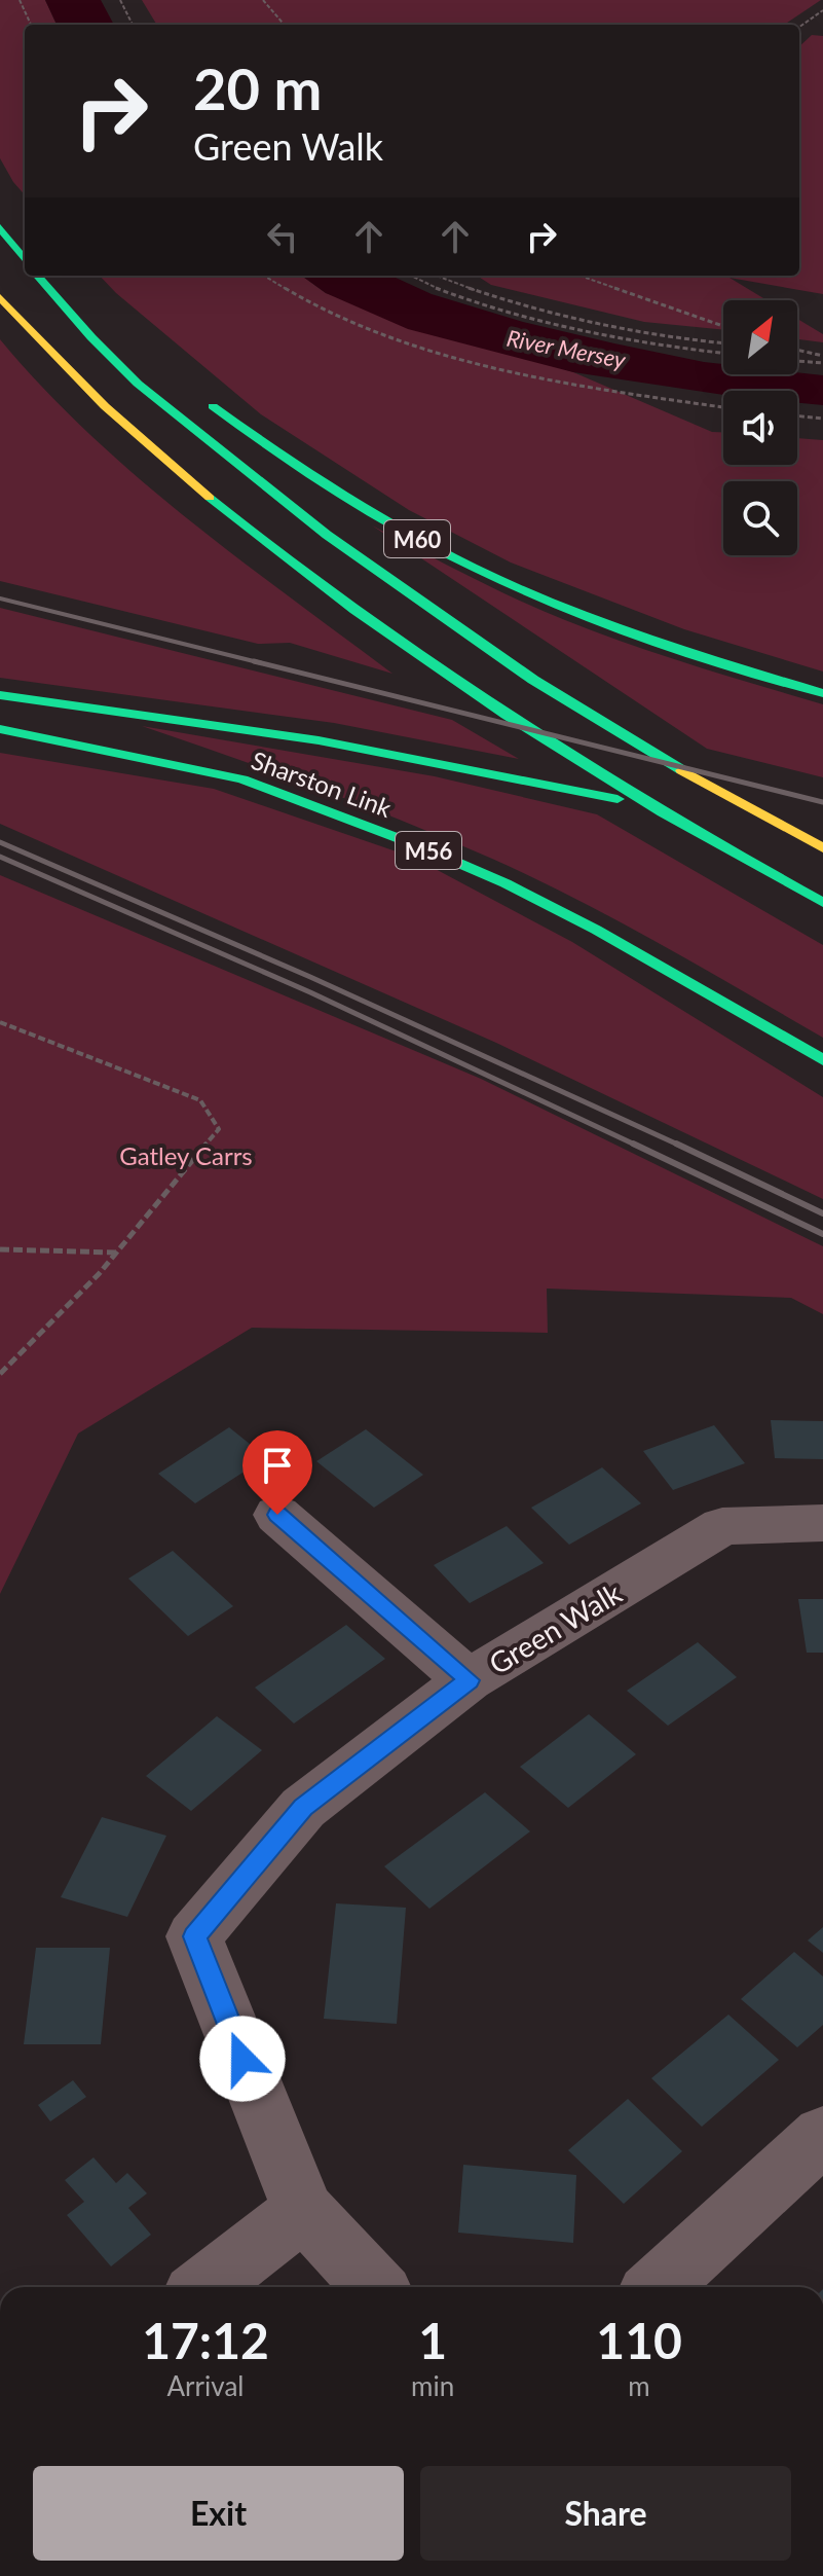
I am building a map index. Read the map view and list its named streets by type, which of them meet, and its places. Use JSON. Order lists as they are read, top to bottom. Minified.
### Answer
{"streets":{"highway":["M60","Sharston Link","M56"],"street":["Green Walk"]},"water":["River Mersey"],"parks":["Gatley Carrs"],"north":"top right","page":{"turn":["20 m","Green Walk"],"eta":["17:12","Arrival","1","min","110","m"],"buttons":["Exit","Share"]}}
